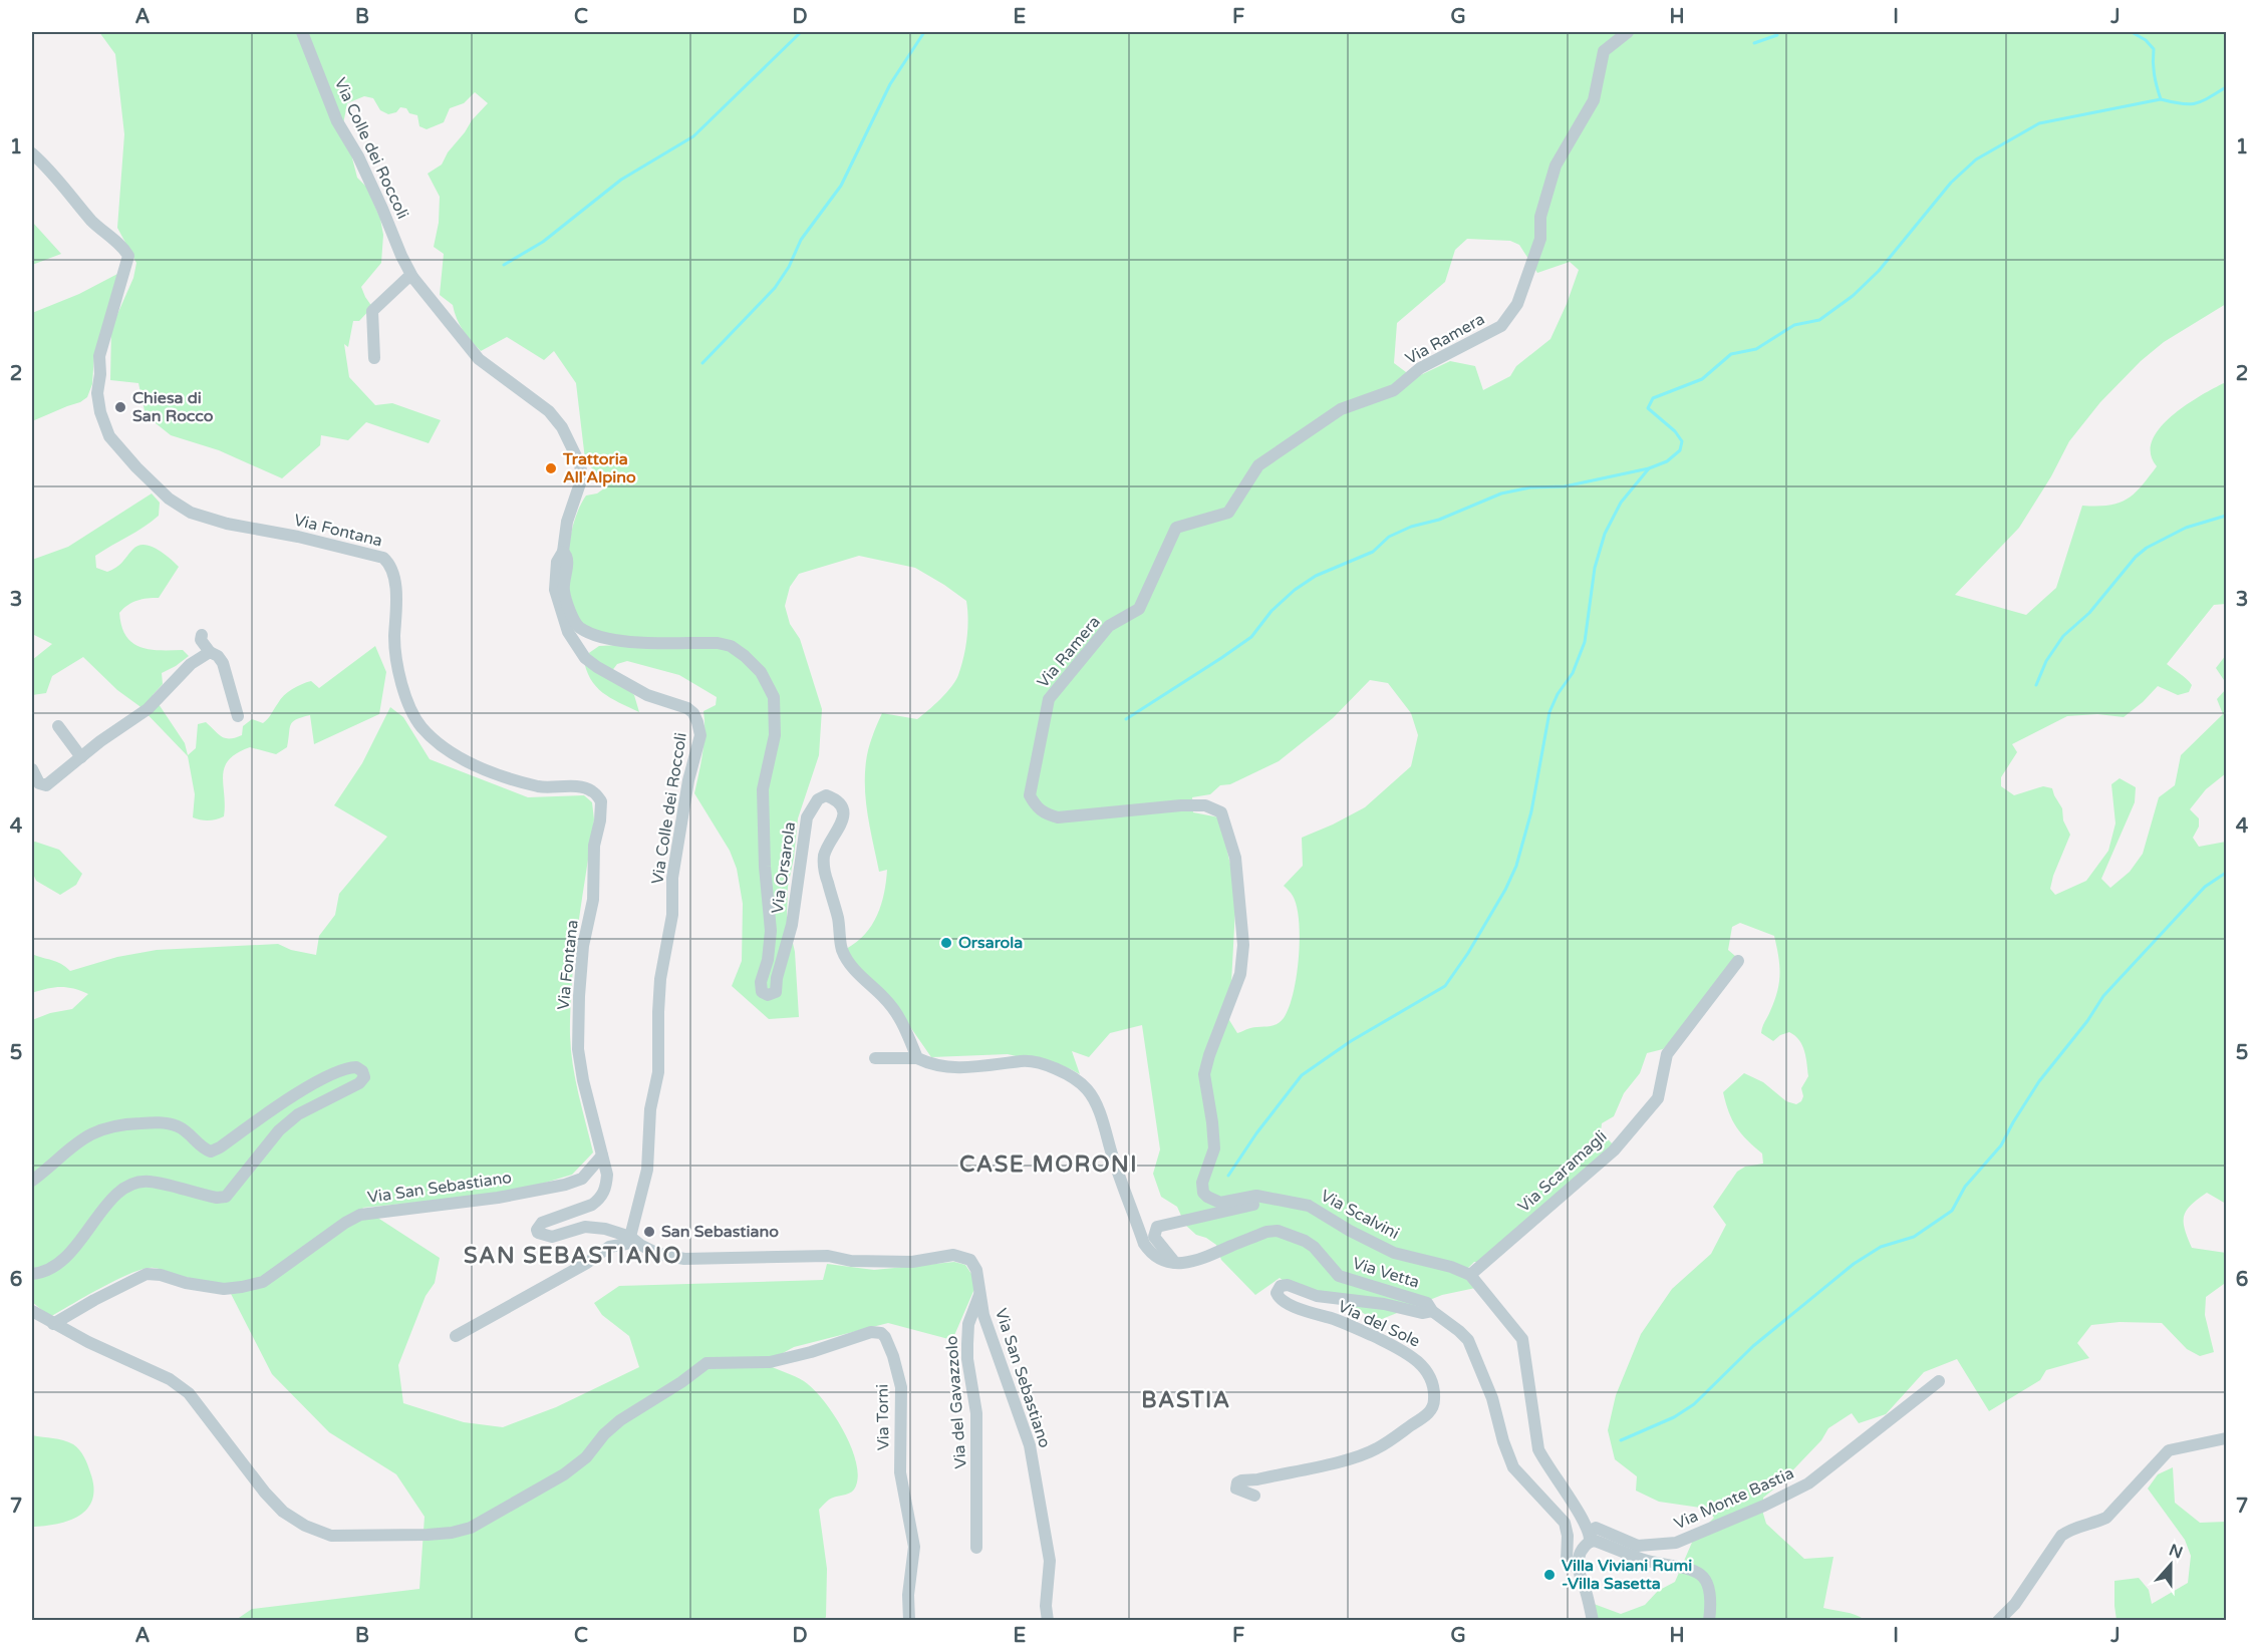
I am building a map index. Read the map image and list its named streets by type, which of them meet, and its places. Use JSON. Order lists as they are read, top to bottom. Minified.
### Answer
{"streets":{"street":["Via Colle dei Roccoli","Via Ramera","Via Fontana","Via Orsarola","Via Scaramagli","Via San Sebastiano","Via Scalvini","Via Vetta","Via del Sole","Via del Gavazzolo","Via Torni","Via Monte Bastia"]},"crossings":[["Via Colle dei Roccoli","Via Orsarola"],["Via Colle dei Roccoli","Via San Sebastiano"],["Via Ramera","Via Scalvini"],["Via Fontana","Via San Sebastiano"],["Via Scaramagli","Via Scalvini"],["Via San Sebastiano","Via del Gavazzolo"],["Via San Sebastiano","Via Torni"],["Via Scalvini","Via Vetta"],["Via Vetta","Via del Sole"]],"districts":["CASE MORONI","SAN SEBASTIANO","BASTIA"],"places":["Chiesa di San Rocco","Trattoria All'Alpino","Orsarola","San Sebastiano","Villa Viviani Rumi -Villa Sasetta"],"north":"top","grid":{"columns":["A","B","C","D","E","F","G","H","I","J"],"rows":["1","2","3","4","5","6","7"]}}
